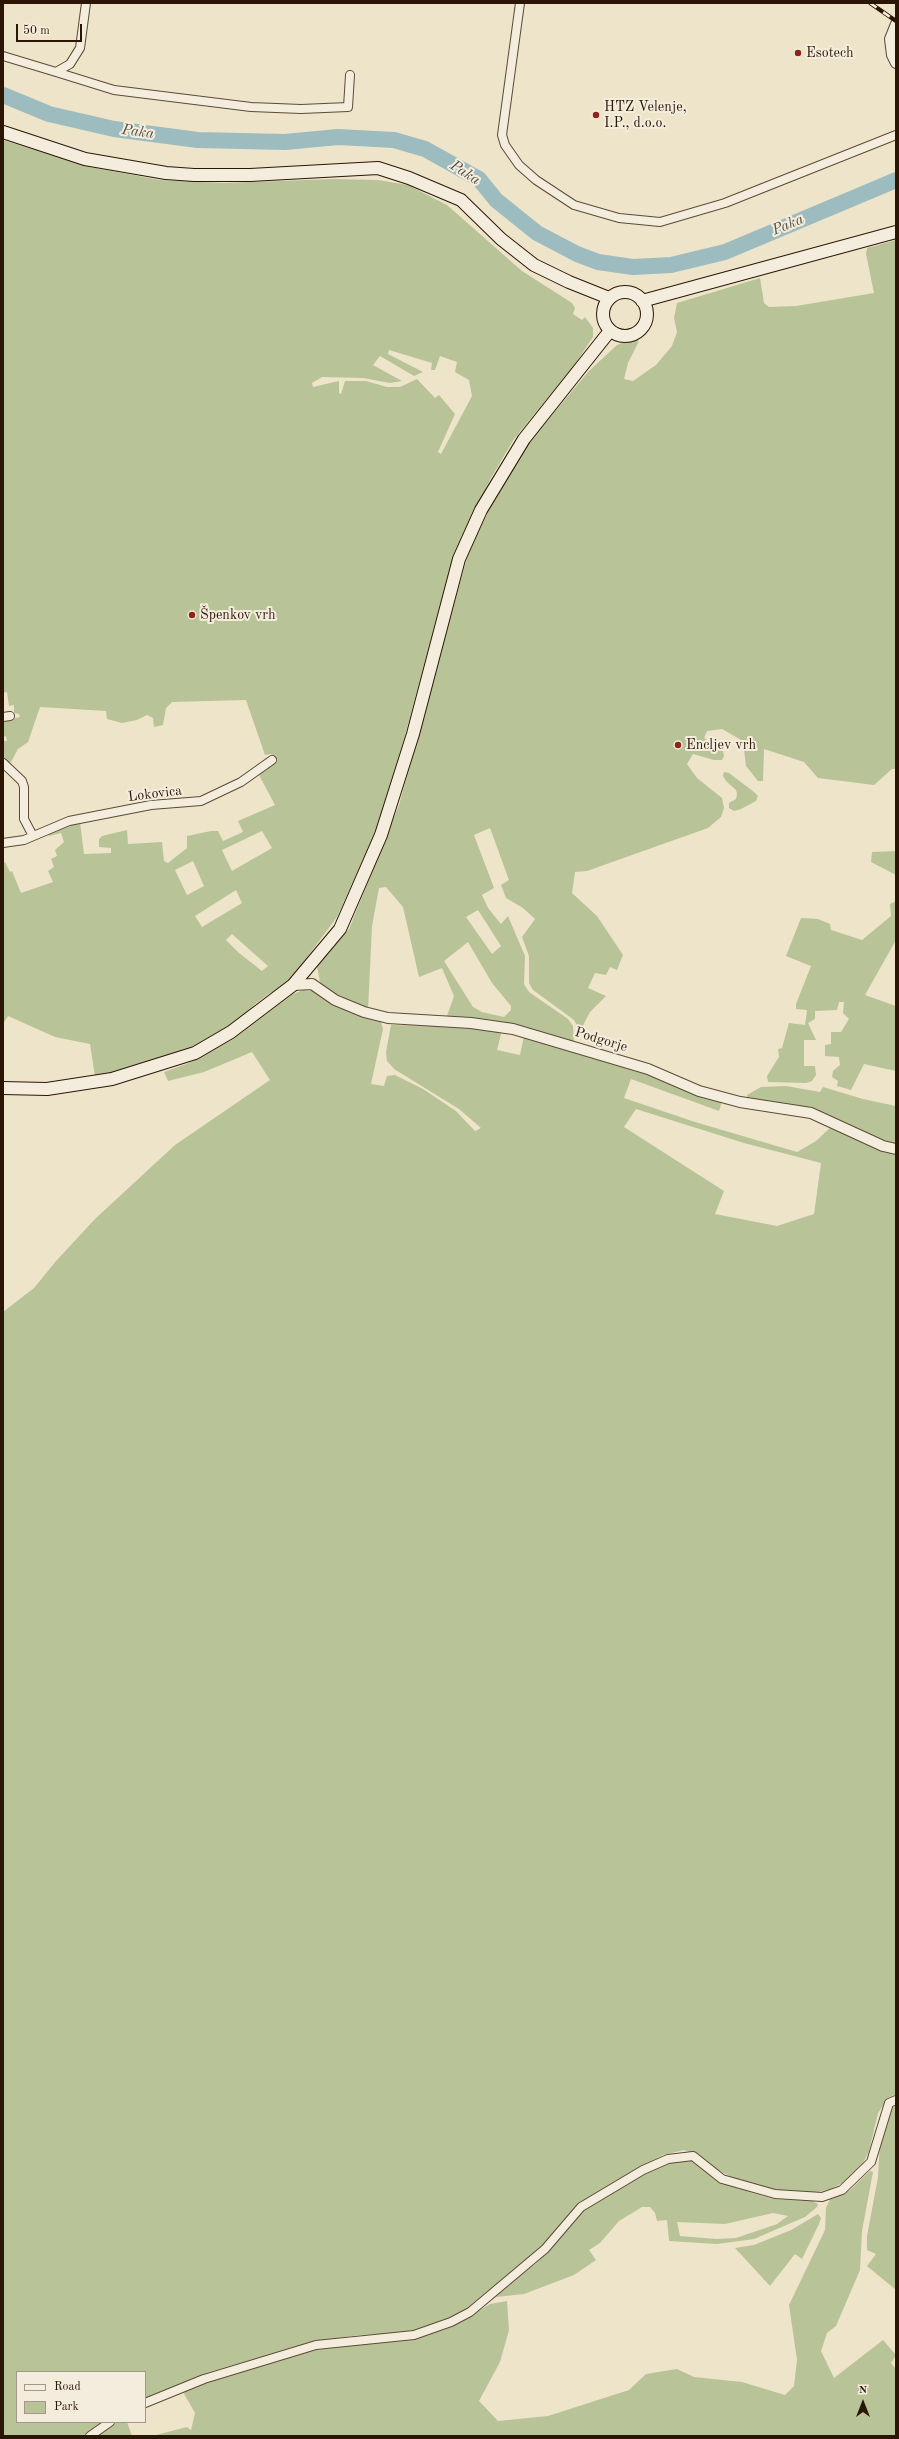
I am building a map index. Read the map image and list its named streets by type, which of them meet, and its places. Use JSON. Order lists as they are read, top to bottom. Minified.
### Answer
{"streets":{"street":["Lokovica","Podgorje"]},"water":["Paka"],"places":["Esotech","HTZ Velenje, I.P., d.o.o.","Špenkov vrh","Encljev vrh"],"legend":["Road","Park"],"scale_bar":"50 m","north":"top"}
